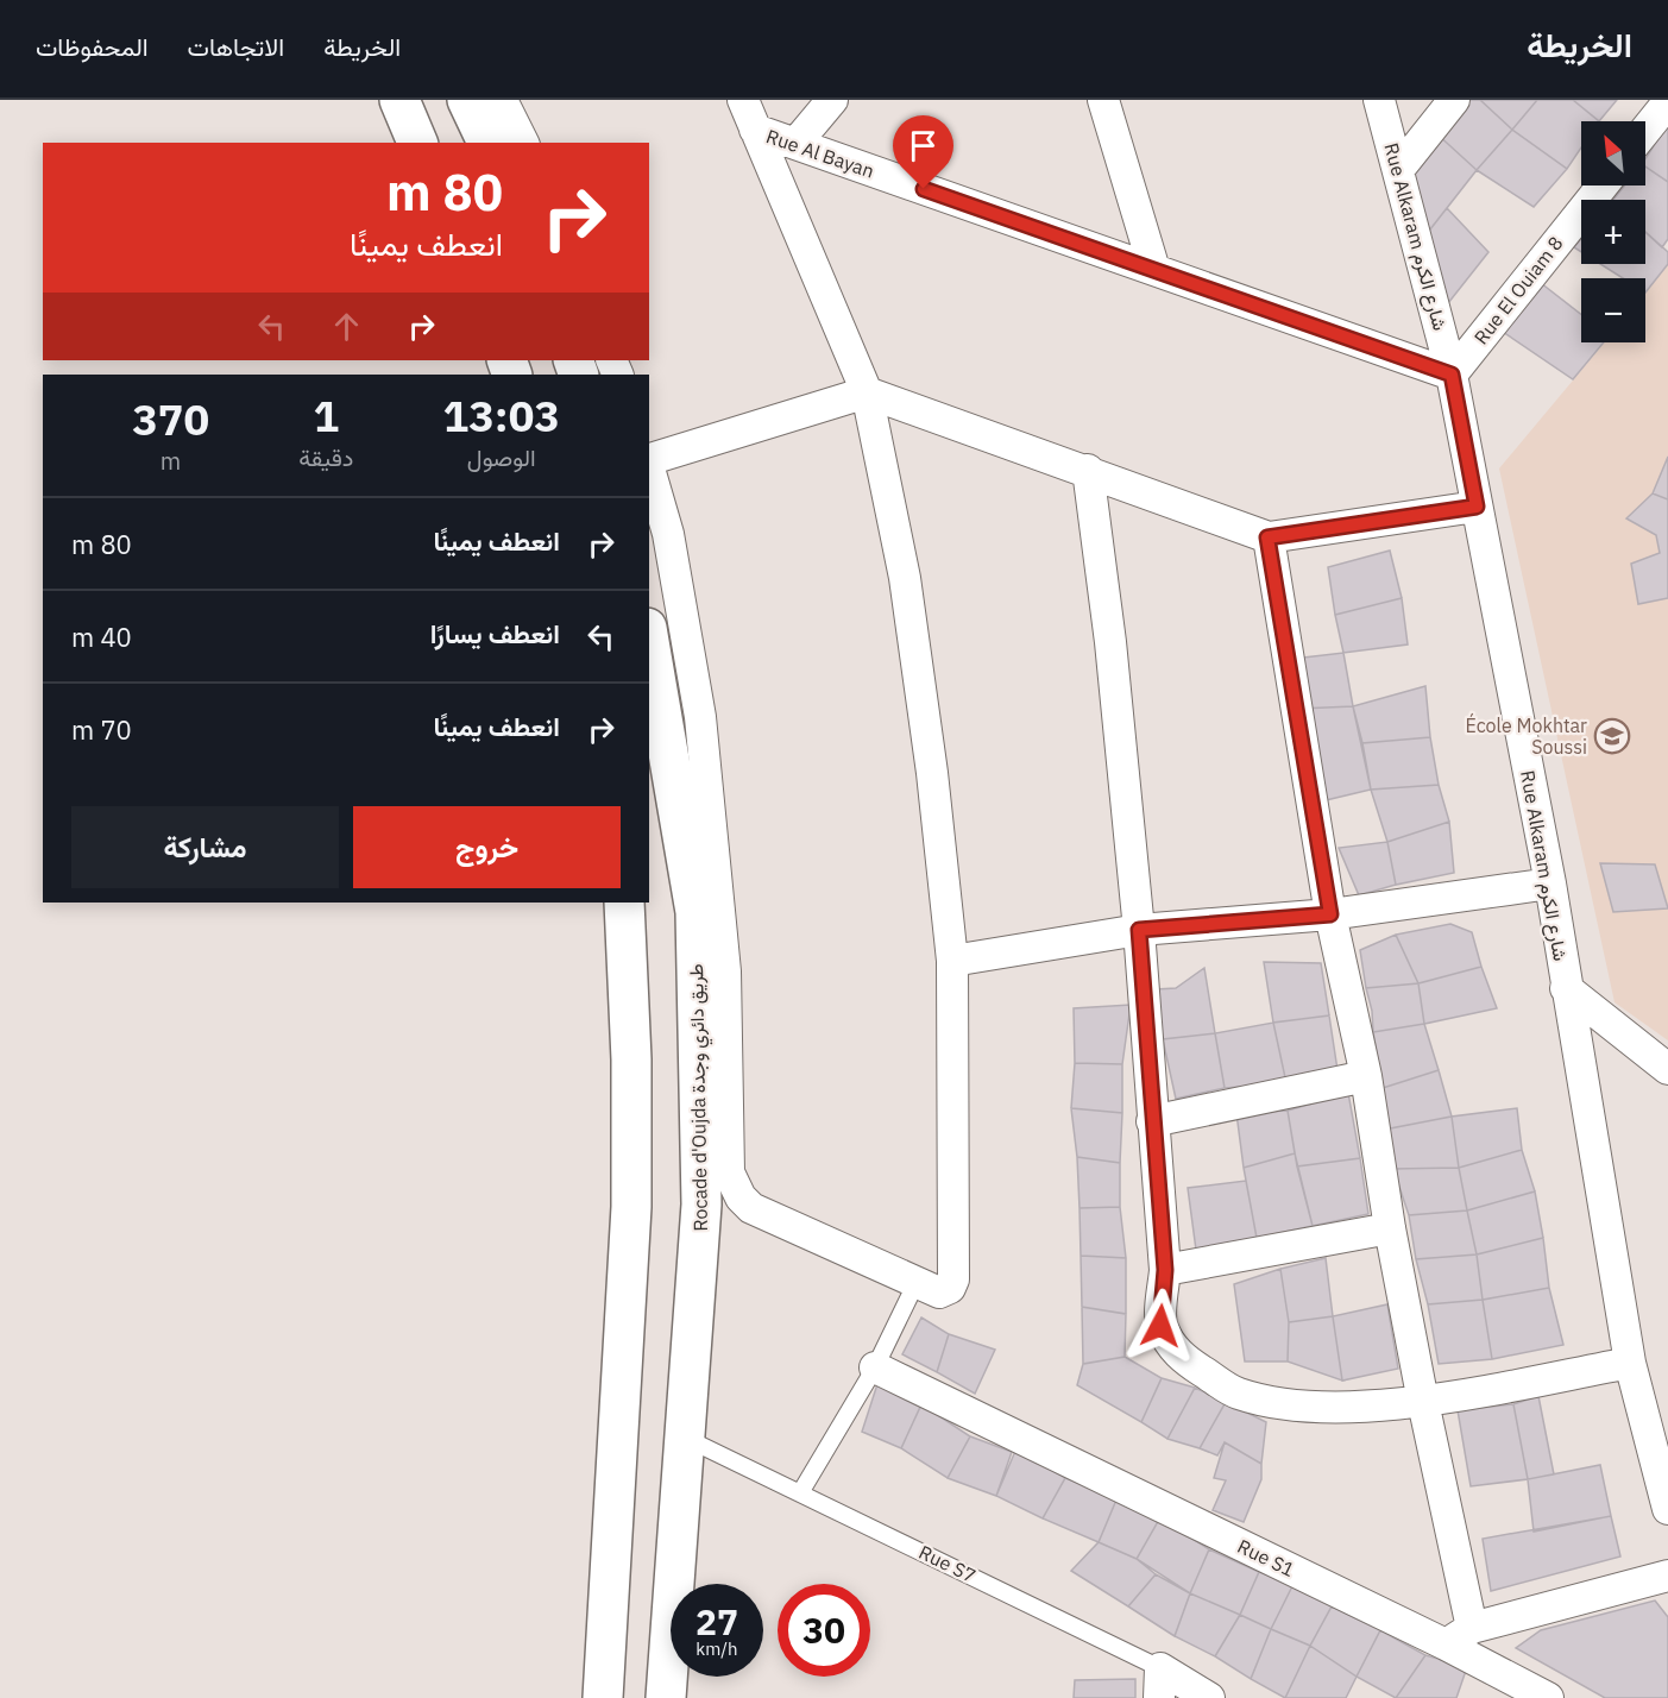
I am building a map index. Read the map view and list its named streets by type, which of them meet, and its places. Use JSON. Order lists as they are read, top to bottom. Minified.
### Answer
{"streets":{"highway":["Rocade d'Oujda طريق دائري وجدة"],"street":["Rue Al Bayan","Rue Alkaram شارع الكرم","Rue El Ouiam 8","Rue S1","Rue S7"]},"crossings":[["Rue Al Bayan","Rue Alkaram شارع الكرم"],["Rue Al Bayan","Rue El Ouiam 8"],["Rue Alkaram شارع الكرم","Rue El Ouiam 8"],["Rocade d'Oujda طريق دائري وجدة","Rue S7"]],"places":{"school or university":["École Mokhtar Soussi"]},"north":"top left","page":{"header":"الخريطة","nav":["الخريطة","الاتجاهات","المحفوظات"],"map_buttons":["+","−"],"turn":["80 m","انعطف يمينًا"],"eta":["13:03","الوصول","1","دقيقة","370","m"],"list":[{"name":"انعطف يمينًا","value":"80 m"},{"name":"انعطف يسارًا","value":"40 m"},{"name":"انعطف يمينًا","value":"70 m"}],"buttons":["خروج","مشاركة"],"speed":"27 km/h","limit":"30"}}
